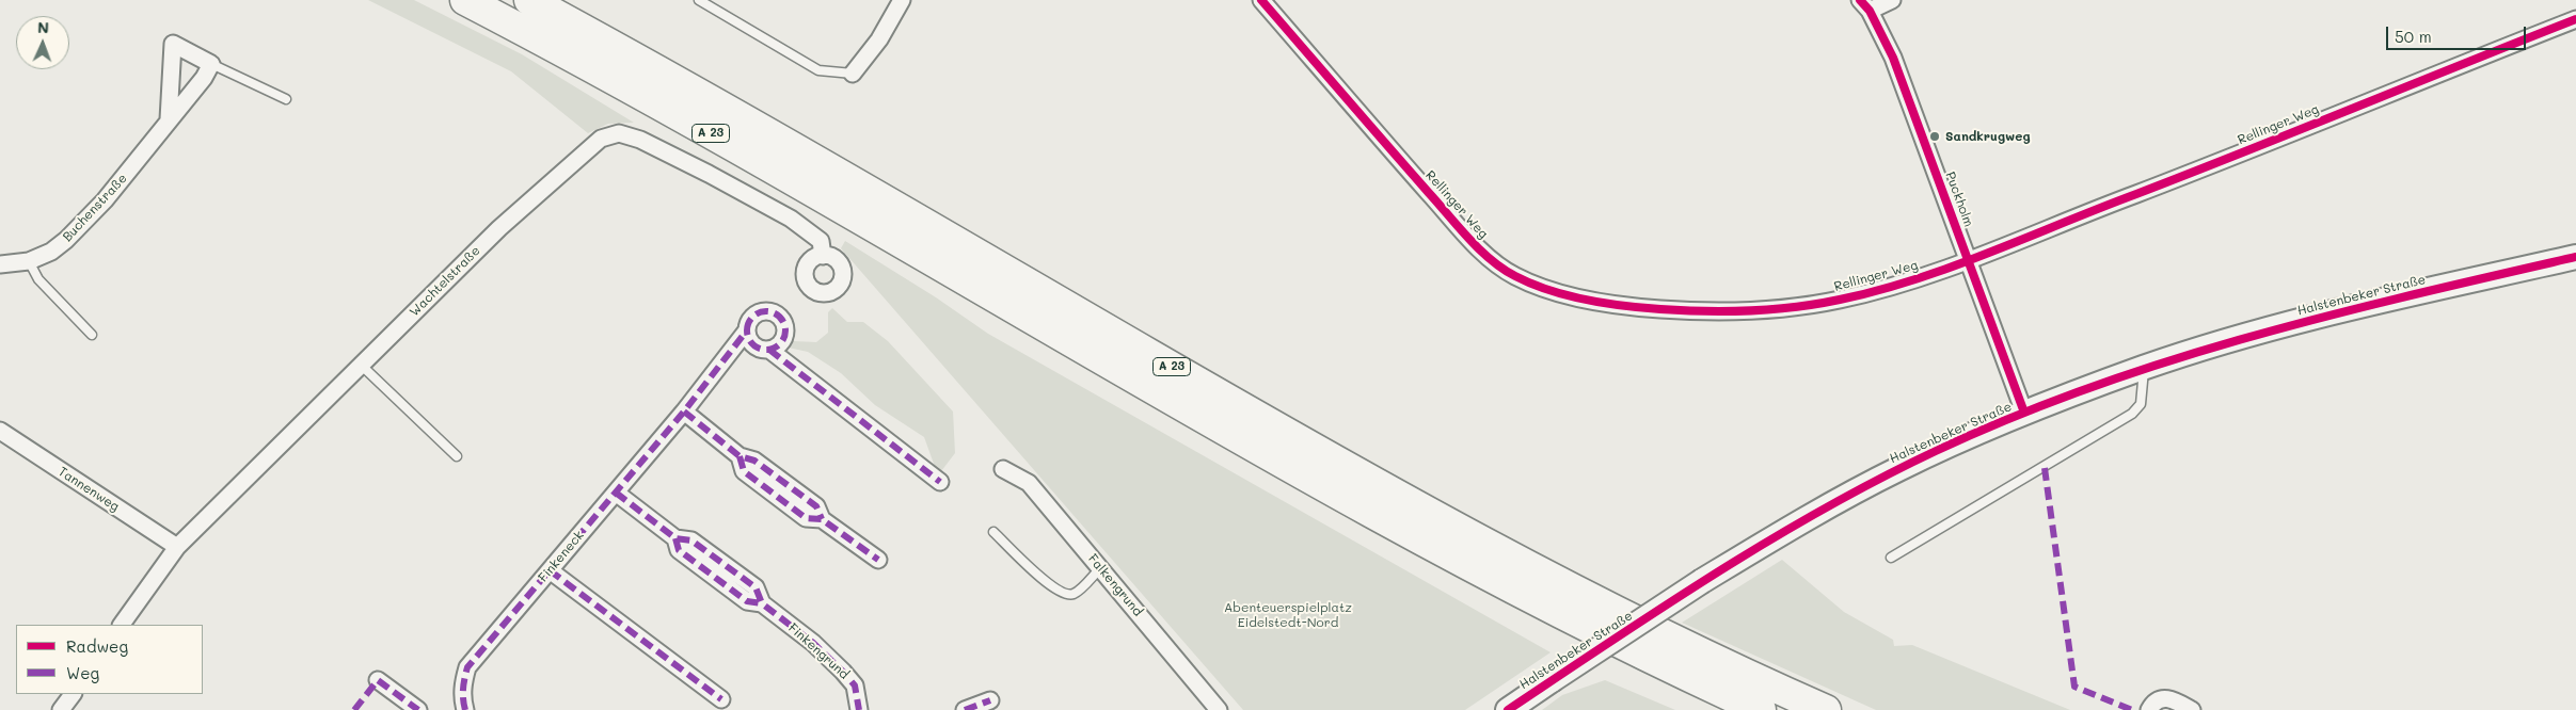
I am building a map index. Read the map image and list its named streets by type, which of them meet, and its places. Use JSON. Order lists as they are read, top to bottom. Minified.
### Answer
{"streets":{"highway":["A 23"],"street":["Rellinger Weg","Puckholm","Buchenstraße","Wachtelstraße","Halstenbeker Straße","Tannenweg","Finkeneck","Falkengrund","Finkengrund"]},"crossings":[["Rellinger Weg","Puckholm"],["Puckholm","Halstenbeker Straße"],["Wachtelstraße","Tannenweg"],["Finkeneck","Finkengrund"]],"parks":["Abenteuerspielplatz Eidelstedt-Nord"],"places":["Sandkrugweg"],"legend":["Radweg","Weg"],"scale_bar":"50 m","north":"top"}
